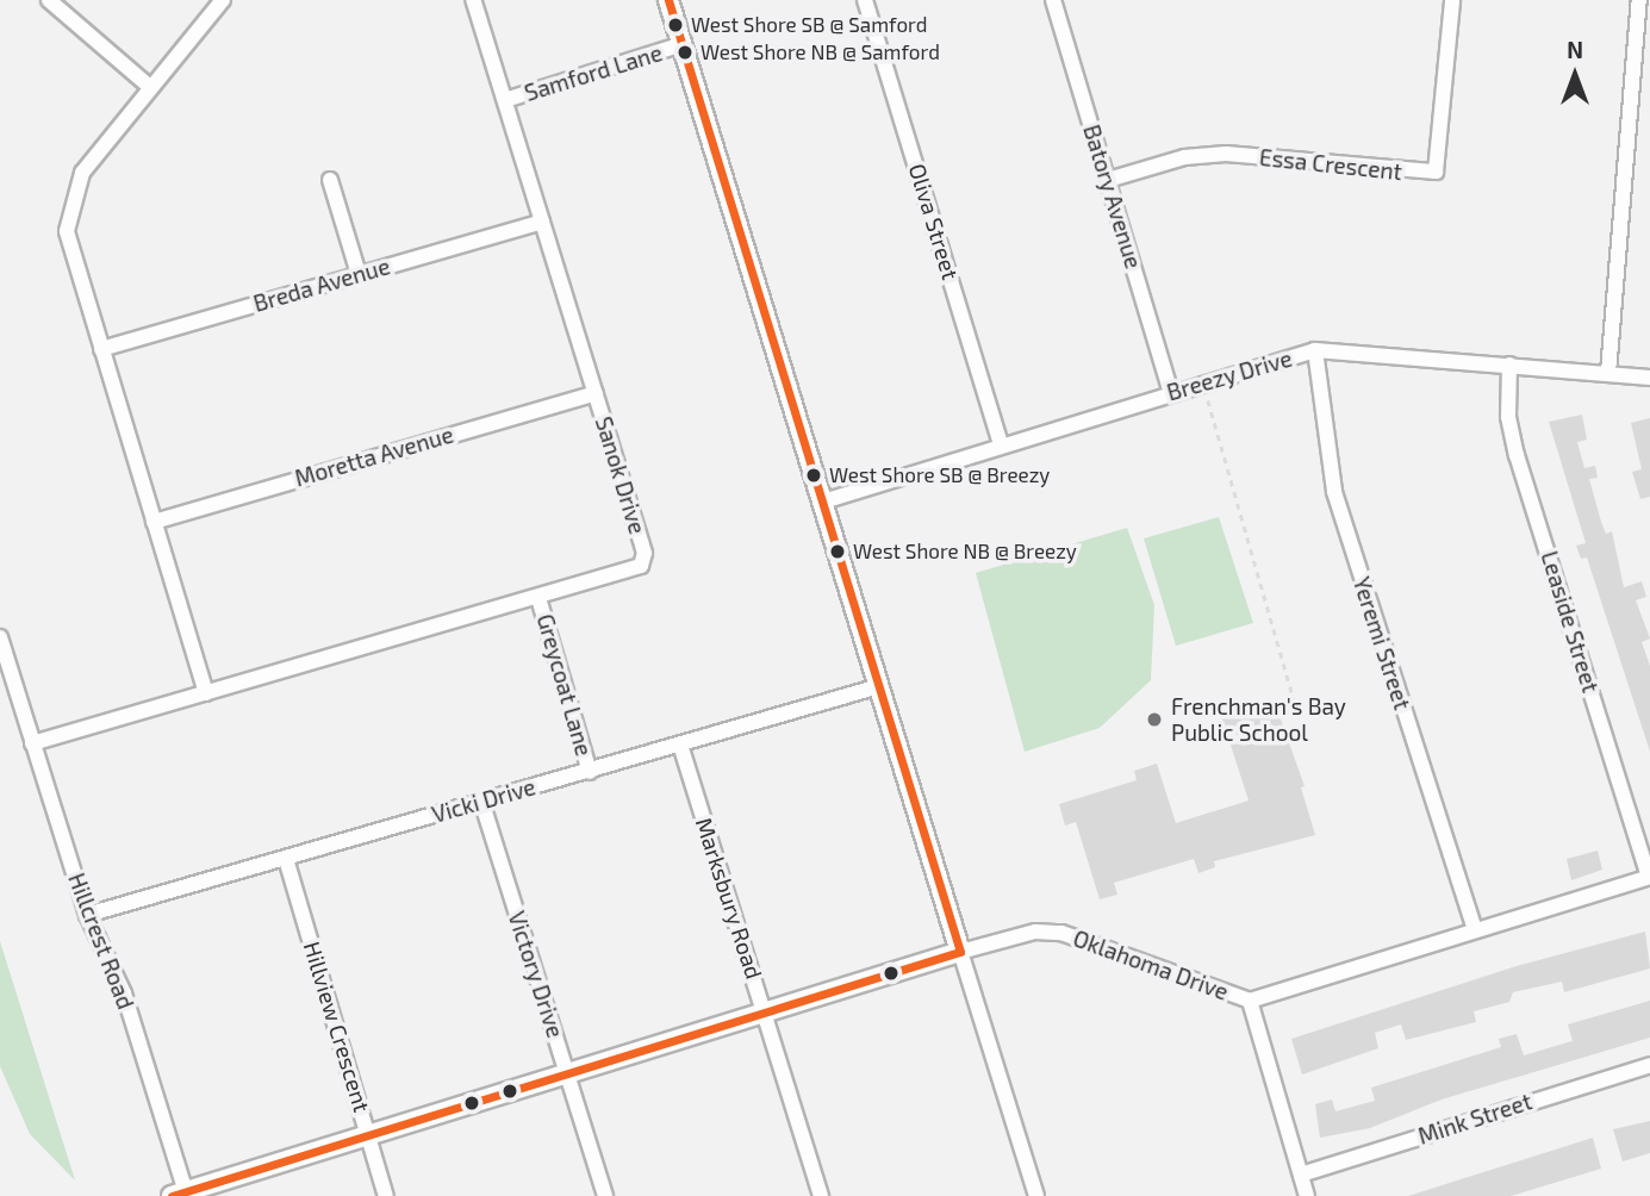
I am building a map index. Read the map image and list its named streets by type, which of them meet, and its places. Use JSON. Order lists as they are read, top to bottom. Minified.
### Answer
{"streets":{"street":["Samford Lane","Essa Crescent","Batory Avenue","Oliva Street","Breda Avenue","Breezy Drive","Moretta Avenue","Sanok Drive","Leaside Street","Yeremi Street","Greycoat Lane","Vicki Drive","Marksbury Road","Hillcrest Road","Oklahoma Drive","Victory Drive","Hillview Crescent","Mink Street"]},"crossings":[["Samford Lane","Sanok Drive"],["Essa Crescent","Batory Avenue"],["Batory Avenue","Breezy Drive"],["Oliva Street","Breezy Drive"],["Breda Avenue","Sanok Drive"],["Breezy Drive","Leaside Street"],["Breezy Drive","Yeremi Street"],["Moretta Avenue","Sanok Drive"],["Sanok Drive","Greycoat Lane"],["Sanok Drive","Hillcrest Road"],["Leaside Street","Oklahoma Drive"],["Yeremi Street","Oklahoma Drive"],["Greycoat Lane","Vicki Drive"],["Vicki Drive","Marksbury Road"],["Vicki Drive","Hillcrest Road"],["Vicki Drive","Victory Drive"],["Vicki Drive","Hillview Crescent"],["Marksbury Road","Oklahoma Drive"],["Hillcrest Road","Oklahoma Drive"],["Oklahoma Drive","Victory Drive"],["Oklahoma Drive","Hillview Crescent"]],"places":["West Shore SB @ Samford","West Shore NB @ Samford","West Shore SB @ Breezy","West Shore NB @ Breezy","Frenchman's Bay Public School"],"north":"top"}
